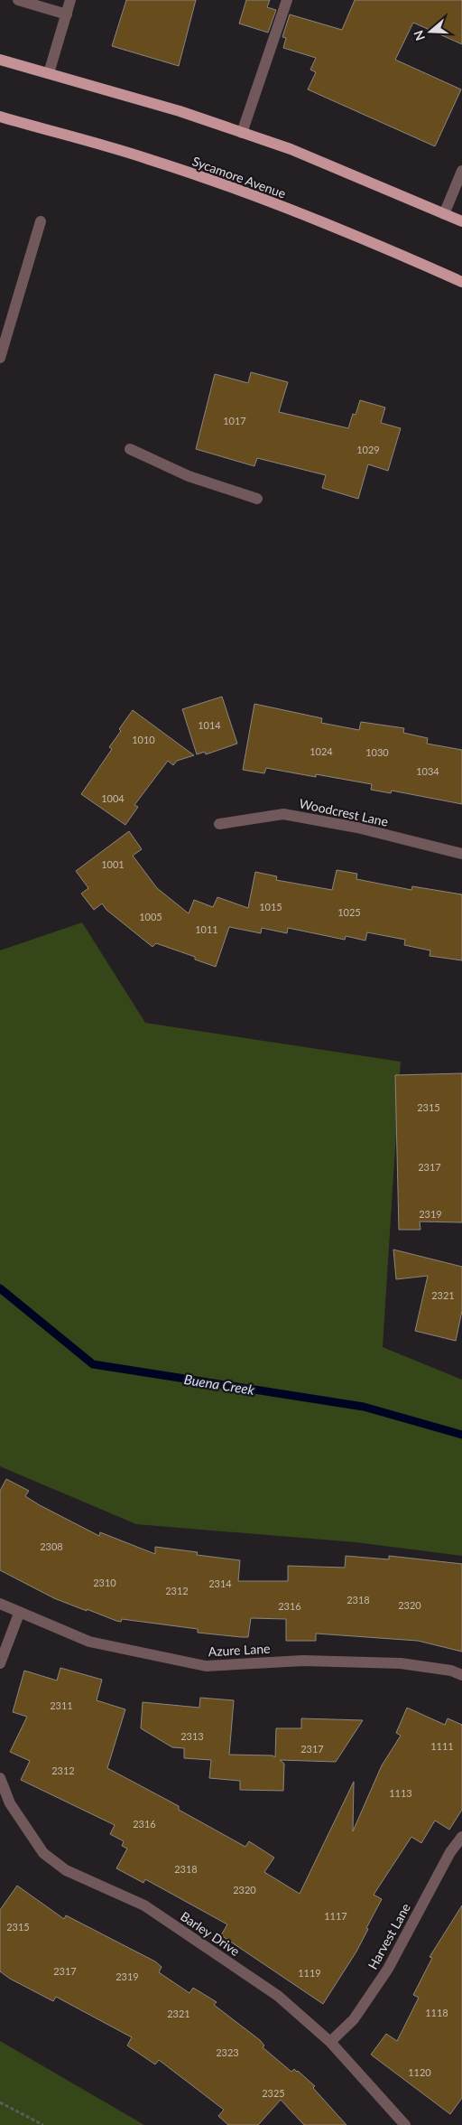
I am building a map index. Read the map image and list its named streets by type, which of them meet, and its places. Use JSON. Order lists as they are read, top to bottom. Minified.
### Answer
{"streets":{"main road":["Sycamore Avenue"],"street":["Woodcrest Lane","Azure Lane","Barley Drive","Harvest Lane"]},"crossings":[["Barley Drive","Harvest Lane"]],"water":["Buena Creek"],"house_numbers":["1017","1029","1014","1010","1024","1030","1034","1004","1001","1015","1025","1005","1011","2315","2317","2319","2321","2308","2310","2314","2312","2318","2320","2316","2311","2313","1111","2317","2312","1113","2316","2318","2320","1117","2315","2317","1119","2319","1118","2321","2323","1120","2325"],"north":"left"}
